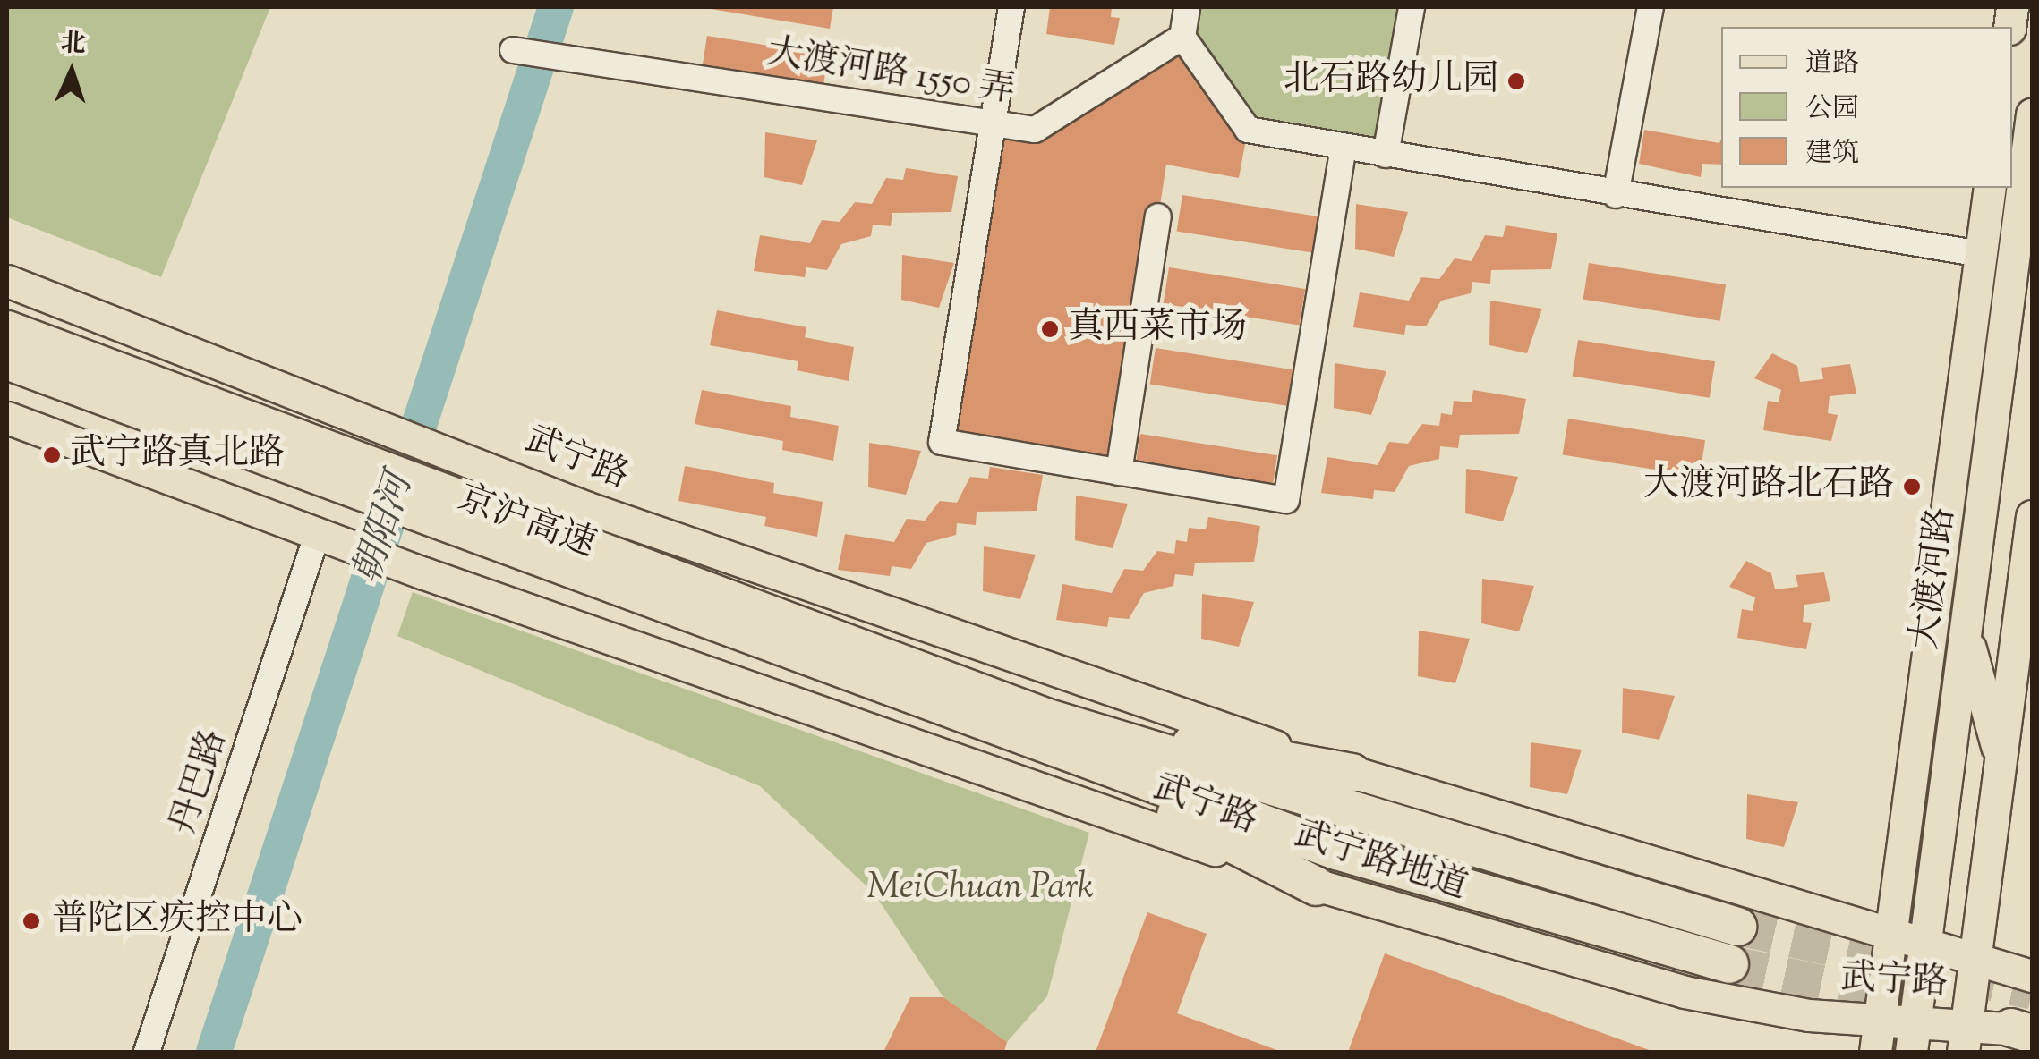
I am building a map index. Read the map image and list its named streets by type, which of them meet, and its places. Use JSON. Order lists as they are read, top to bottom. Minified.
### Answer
{"streets":{"highway":["京沪高速","武宁路地道"],"main road":["武宁路","大渡河路"],"street":["大渡河路 1550 弄","丹巴路"]},"crossings":[["武宁路","大渡河路"],["京沪高速","武宁路地道"]],"water":["朝阳河"],"parks":["MeiChuan Park"],"places":["北石路幼儿园","真西菜市场","武宁路真北路","大渡河路北石路","普陀区疾控中心"],"legend":["道路","公园","建筑"],"north":"top"}
